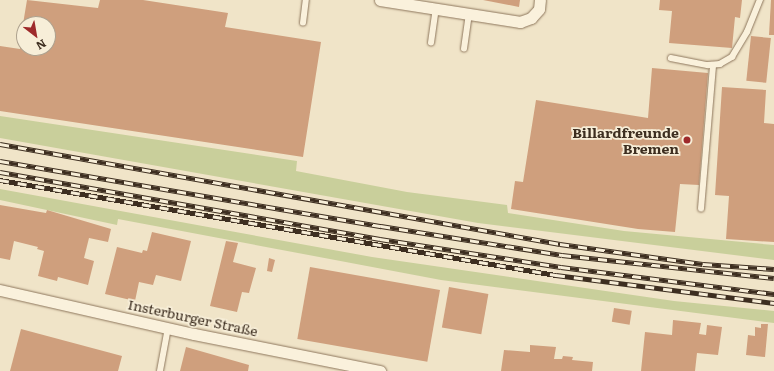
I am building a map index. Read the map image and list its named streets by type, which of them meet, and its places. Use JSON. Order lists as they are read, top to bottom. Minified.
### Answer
{"streets":{"street":["Insterburger Straße"]},"places":["Billardfreunde Bremen"],"north":"bottom right"}
